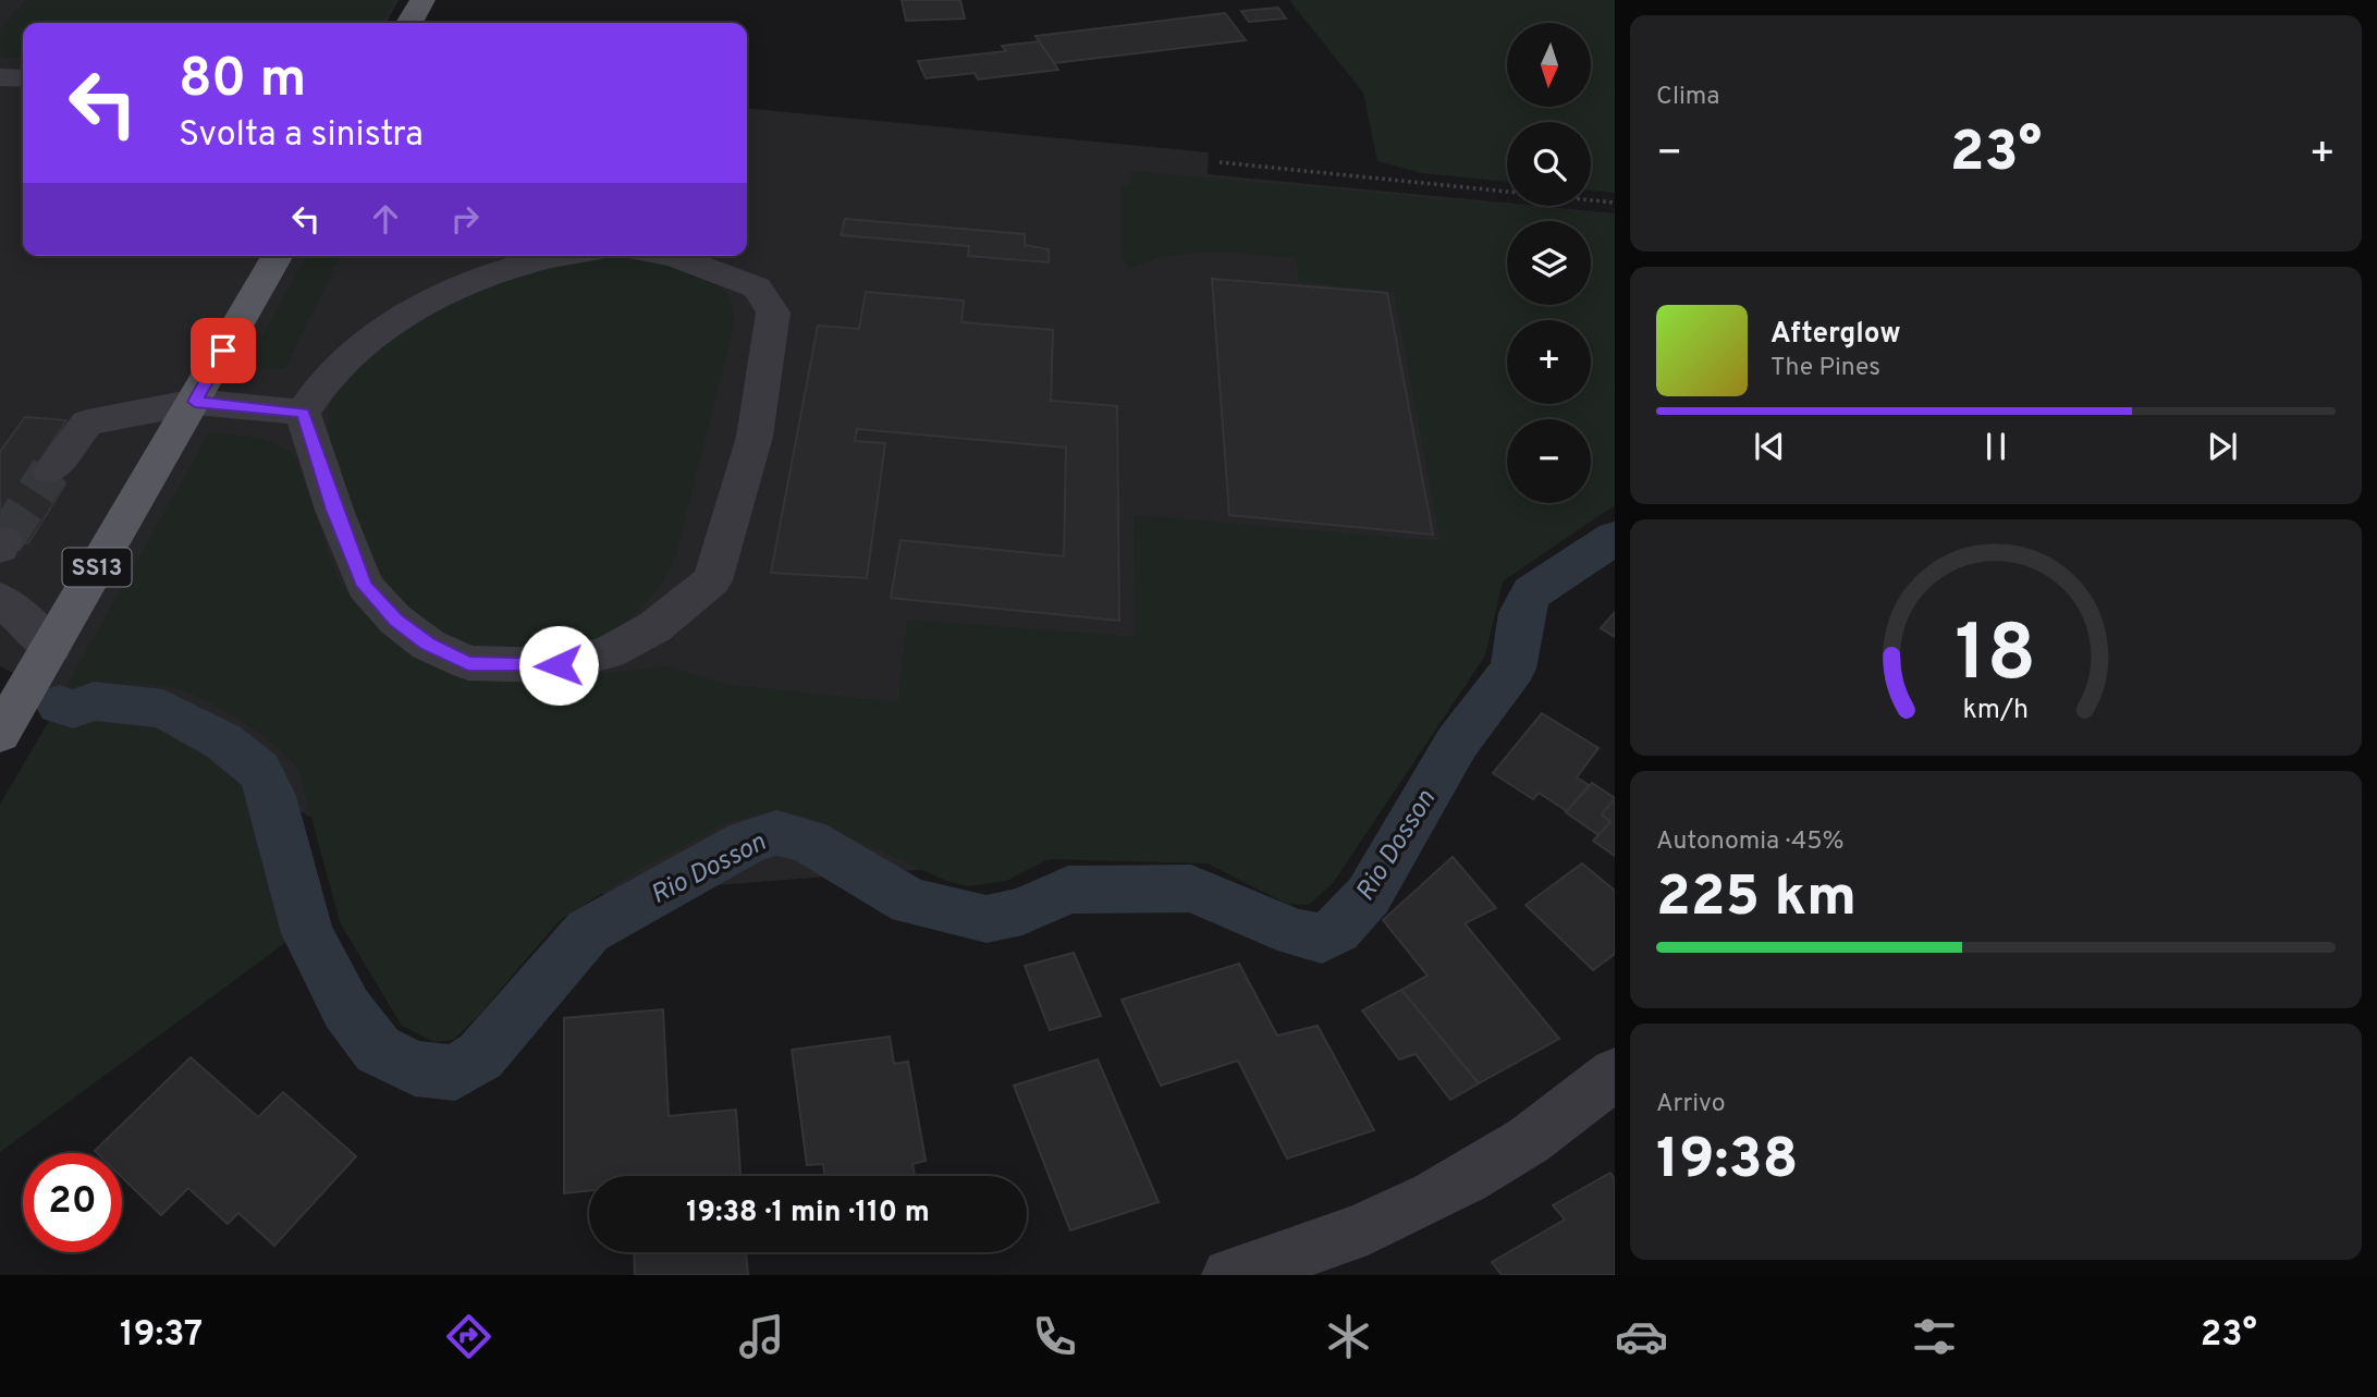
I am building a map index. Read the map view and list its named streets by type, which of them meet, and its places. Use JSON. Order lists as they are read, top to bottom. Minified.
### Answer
{"streets":{"main road":["SS13"]},"water":["Rio Dosson"],"north":"bottom","page":{"tile":["Clima",["Autonomia · 45%","225 km"],["Arrivo","19:38"]],"map_buttons":["+","−"],"turn":["80 m","Svolta a sinistra"],"heat":["−","23°","+"],"song":["Afterglow","The Pines"],"limit":"20","trip":"19:38 · 1 min · 110 m","tabs":["19:37","23°"],"gauge":["18","km/h"]}}
